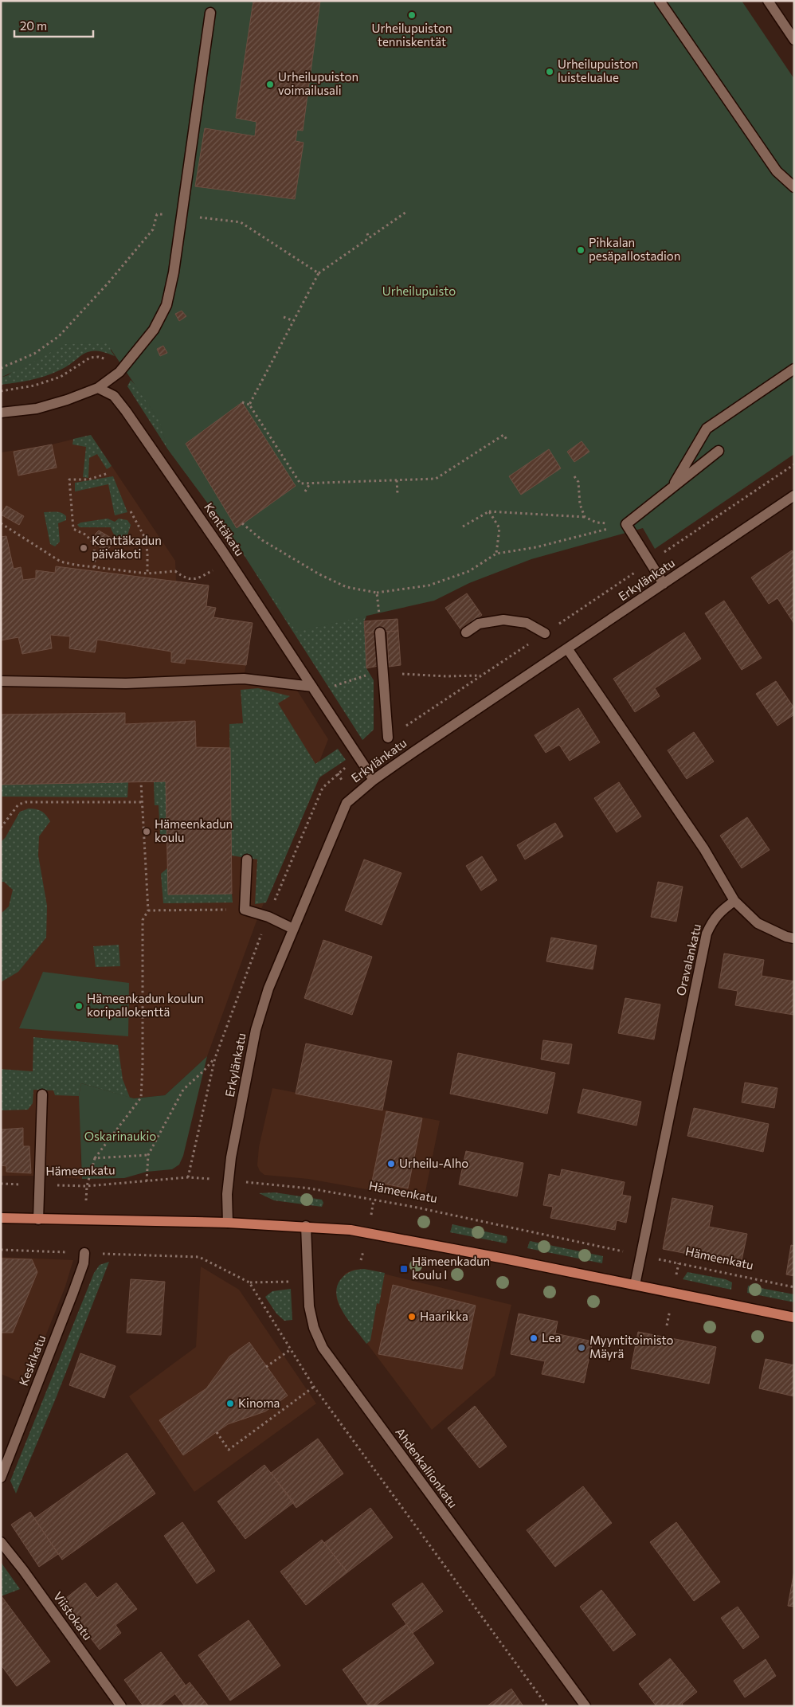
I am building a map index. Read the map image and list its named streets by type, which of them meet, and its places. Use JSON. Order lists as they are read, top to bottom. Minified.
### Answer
{"streets":{"street":["Kenttäkatu","Erkylänkatu","Oravalankatu","Keskikatu","Ahdenkallionkatu","Viistokatu"],"path":["Hämeenkatu"]},"crossings":[["Kenttäkatu","Erkylänkatu"],["Erkylänkatu","Hämeenkatu"],["Oravalankatu","Hämeenkatu"]],"parks":["Urheilupuisto","Oskarinaukio"],"places":{"other":["Urheilupuiston tenniskentät","Urheilupuiston luistelualue","Urheilupuiston voimailusali","Pihkalan pesäpallostadion","Kenttäkadun päiväkoti","Hämeenkadun koulu","Hämeenkadun koulun koripallokenttä","Urheilu-Alho","Haarikka","Lea","Myyntitoimisto Mäyrä","Kinoma"],"transit":["Hämeenkadun koulu I"]},"scale_bar":"20 m"}
